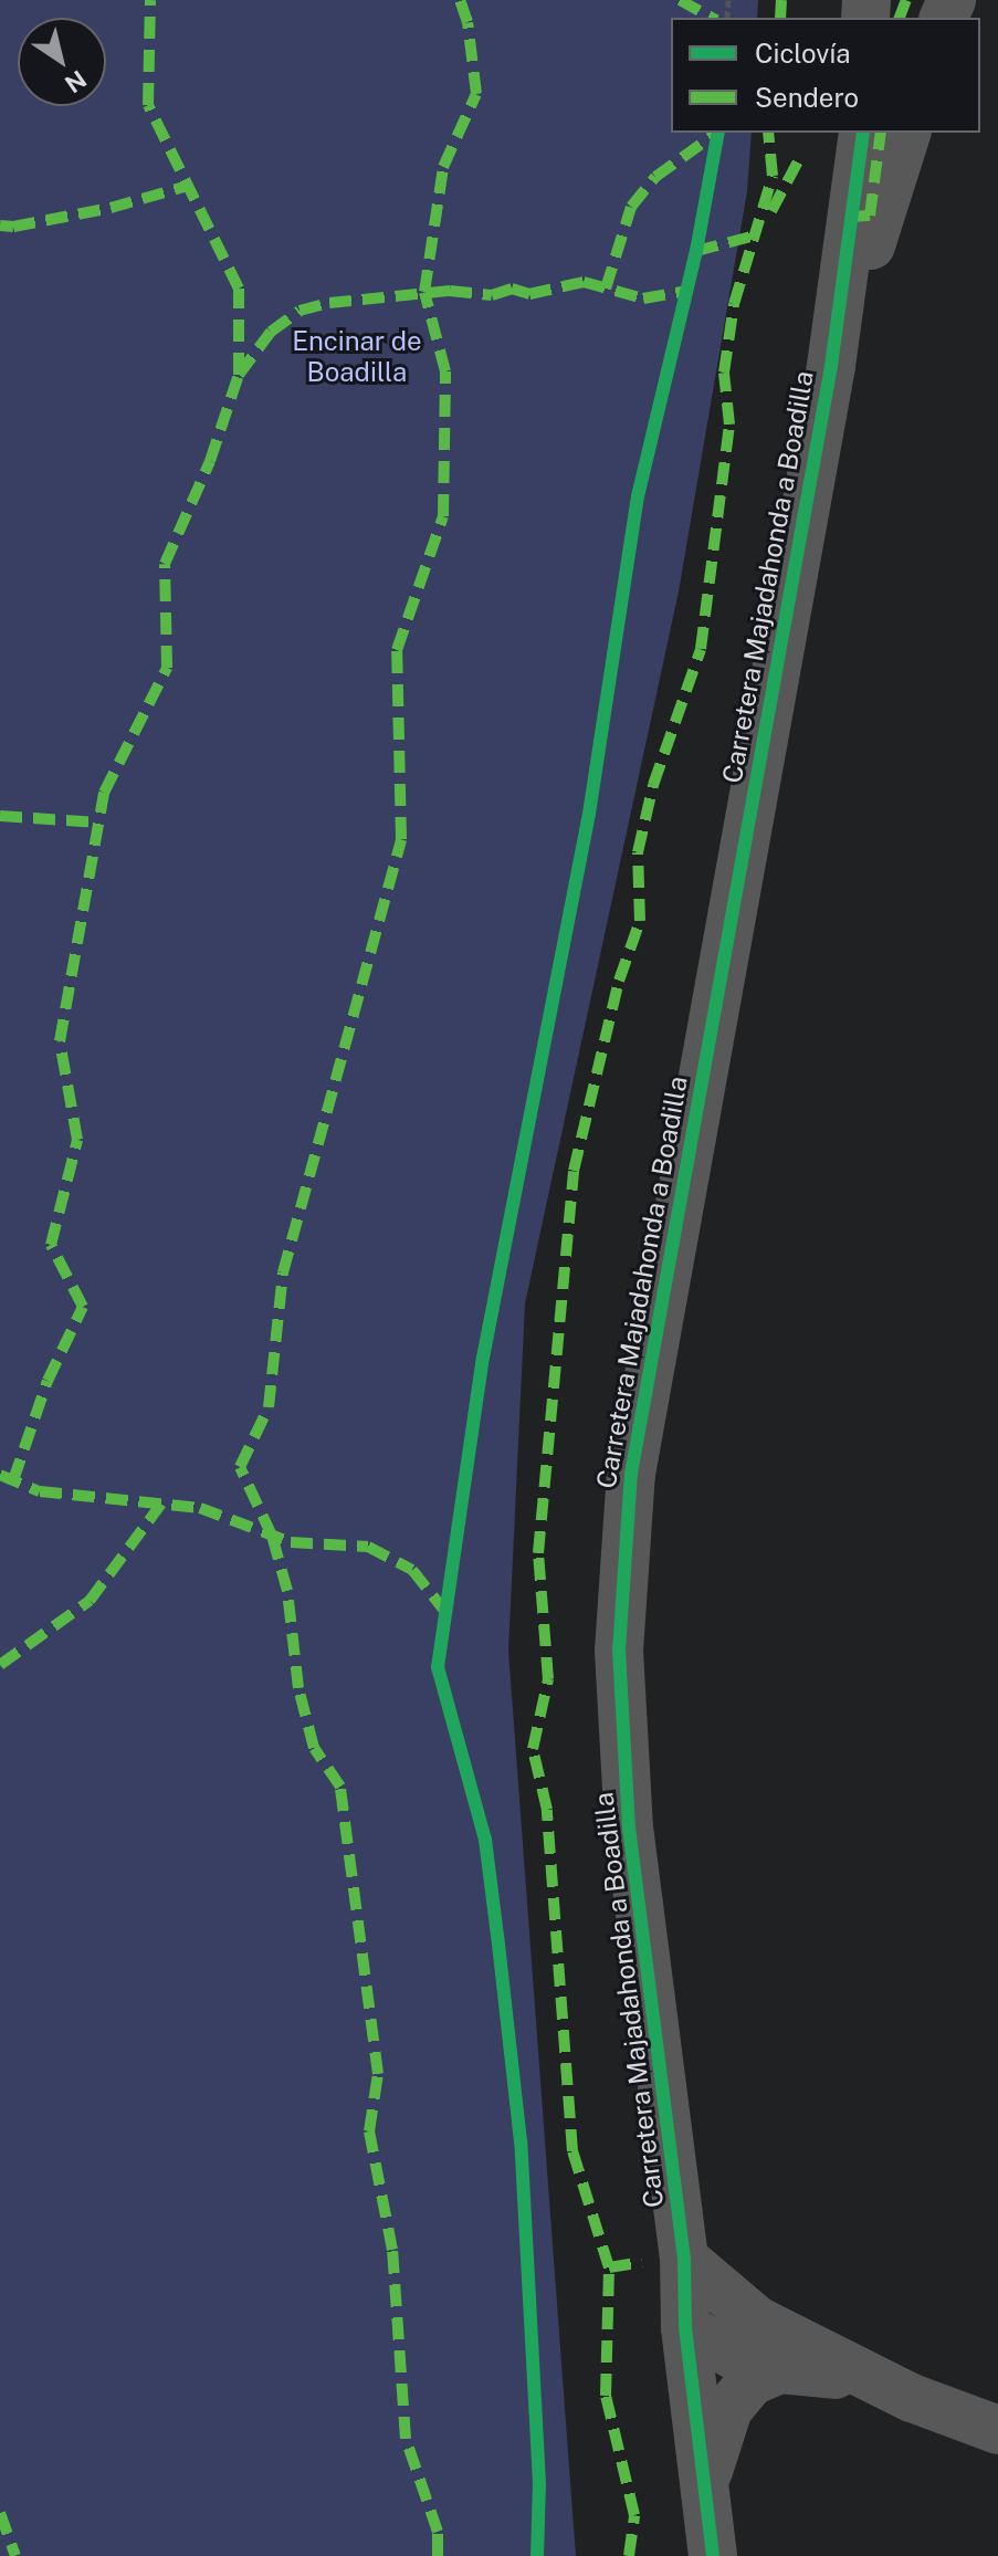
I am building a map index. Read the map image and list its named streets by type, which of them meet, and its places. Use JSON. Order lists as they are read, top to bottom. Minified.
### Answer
{"streets":{"street":["Carretera Majadahonda a Boadilla"]},"parks":["Encinar de Boadilla"],"legend":["Ciclovía","Sendero"],"north":"bottom right"}
